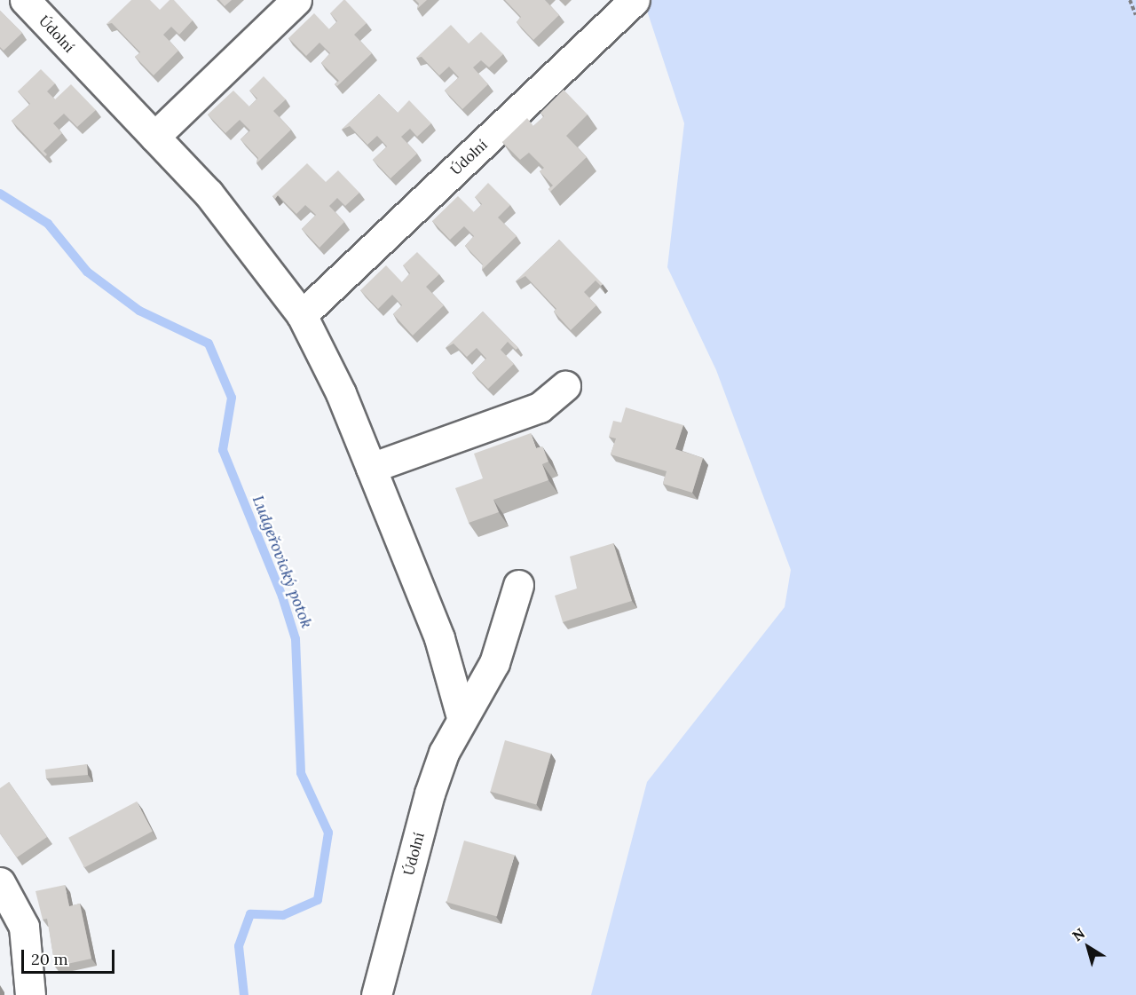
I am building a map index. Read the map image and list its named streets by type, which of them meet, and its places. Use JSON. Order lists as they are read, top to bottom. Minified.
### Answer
{"streets":{"street":["Údolní"]},"water":["Ludgeřovický potok"],"scale_bar":"20 m","north":"top left"}
